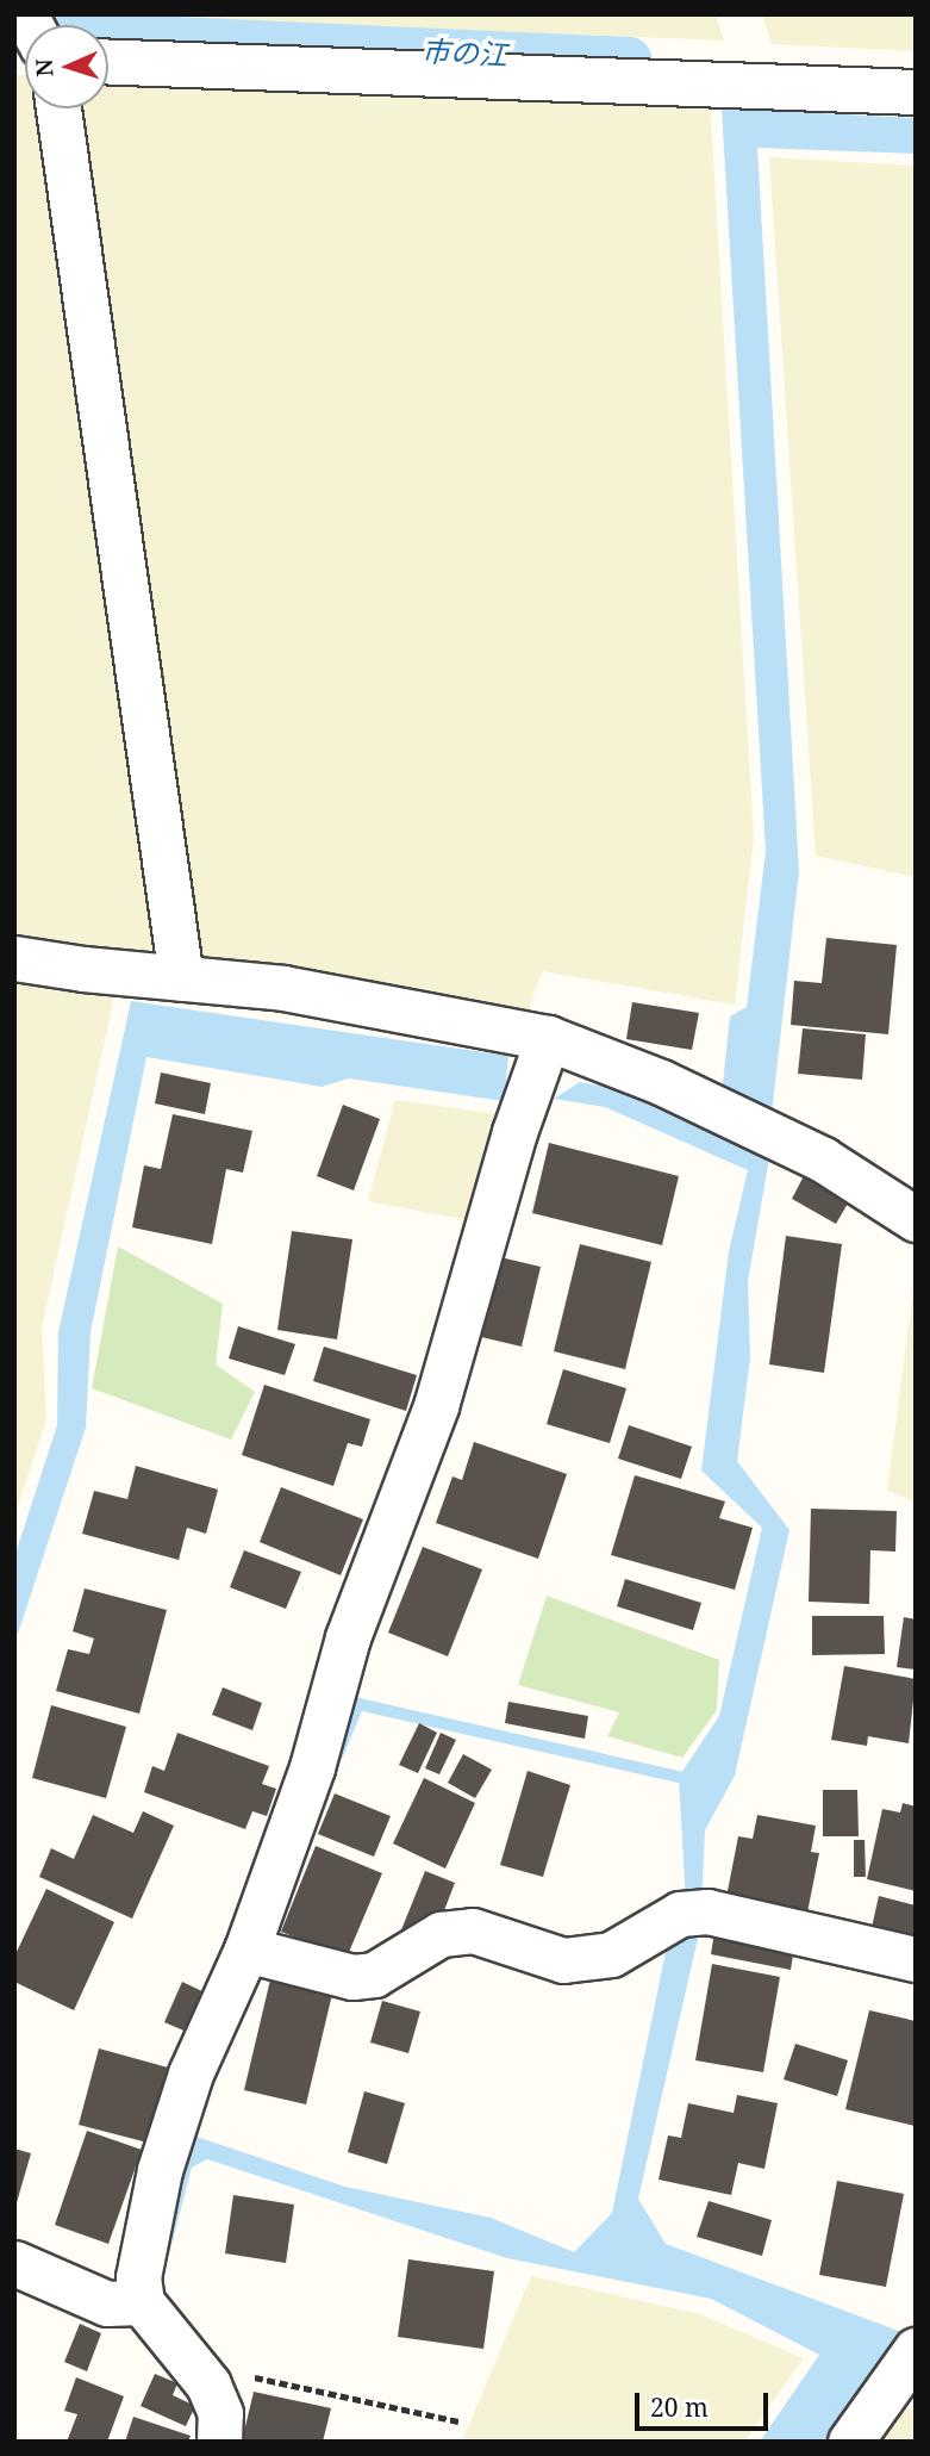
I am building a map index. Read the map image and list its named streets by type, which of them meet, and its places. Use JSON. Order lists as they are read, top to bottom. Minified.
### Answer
{"water":["市の江"],"scale_bar":"20 m","north":"left"}
